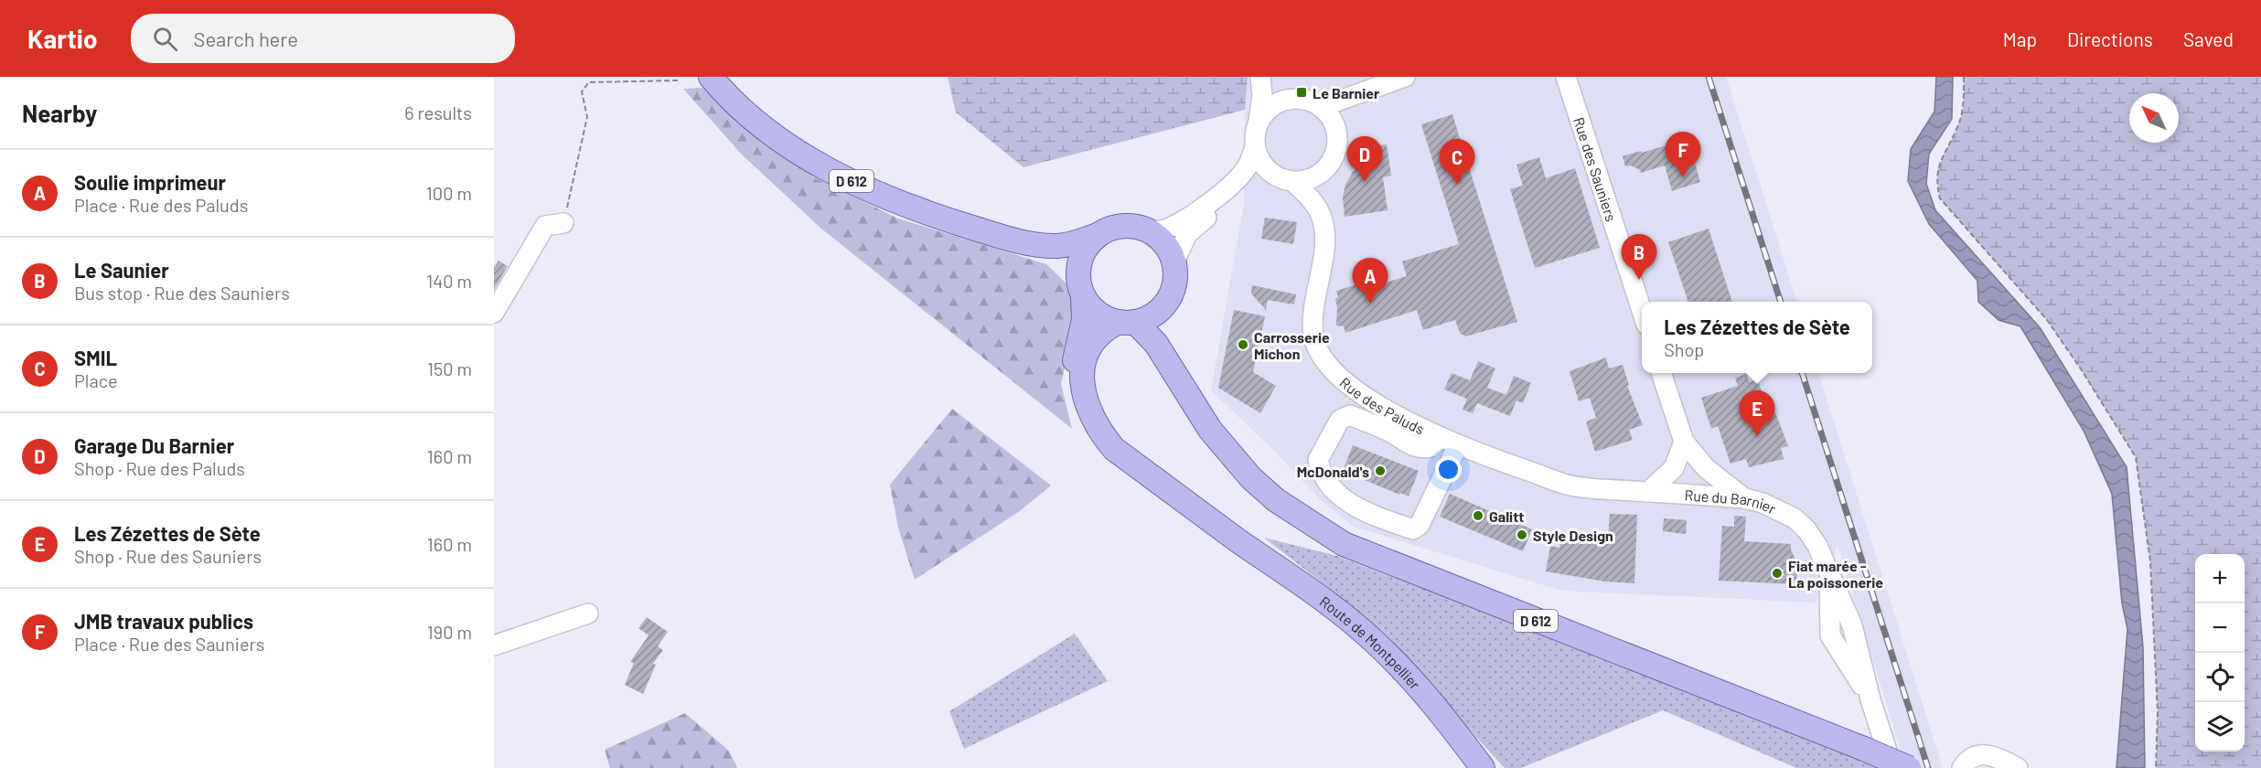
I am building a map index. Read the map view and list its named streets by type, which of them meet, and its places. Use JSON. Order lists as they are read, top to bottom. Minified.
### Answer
{"streets":{"main road":["D 612","Route de Montpellier"],"street":["Rue des Sauniers","Rue des Paluds","Rue du Barnier"]},"crossings":[["Rue des Paluds","Rue du Barnier"]],"places":{"transit":["Le Barnier"],"other":["Carrosserie Michon","McDonald's","Galitt","Style Design","Fiat marée - La poissonerie"]},"north":"top left","page":{"header":"Kartio","search":"Search here","nav":["Map","Directions","Saved"],"heading":["Nearby","6 results"],"pins":["F","D","C","B","A","E"],"list":[{"mark":"A","name":"Soulie imprimeur","note":"Place · Rue des Paluds","value":"100 m"},{"mark":"B","name":"Le Saunier","note":"Bus stop · Rue des Sauniers","value":"140 m"},{"mark":"C","name":"SMIL","note":"Place","value":"150 m"},{"mark":"D","name":"Garage Du Barnier","note":"Shop · Rue des Paluds","value":"160 m"},{"mark":"E","name":"Les Zézettes de Sète","note":"Shop · Rue des Sauniers","value":"160 m"},{"mark":"F","name":"JMB travaux publics","note":"Place · Rue des Sauniers","value":"190 m"}],"popup":["Les Zézettes de Sète","Shop"],"map_buttons":["+","−"]}}
